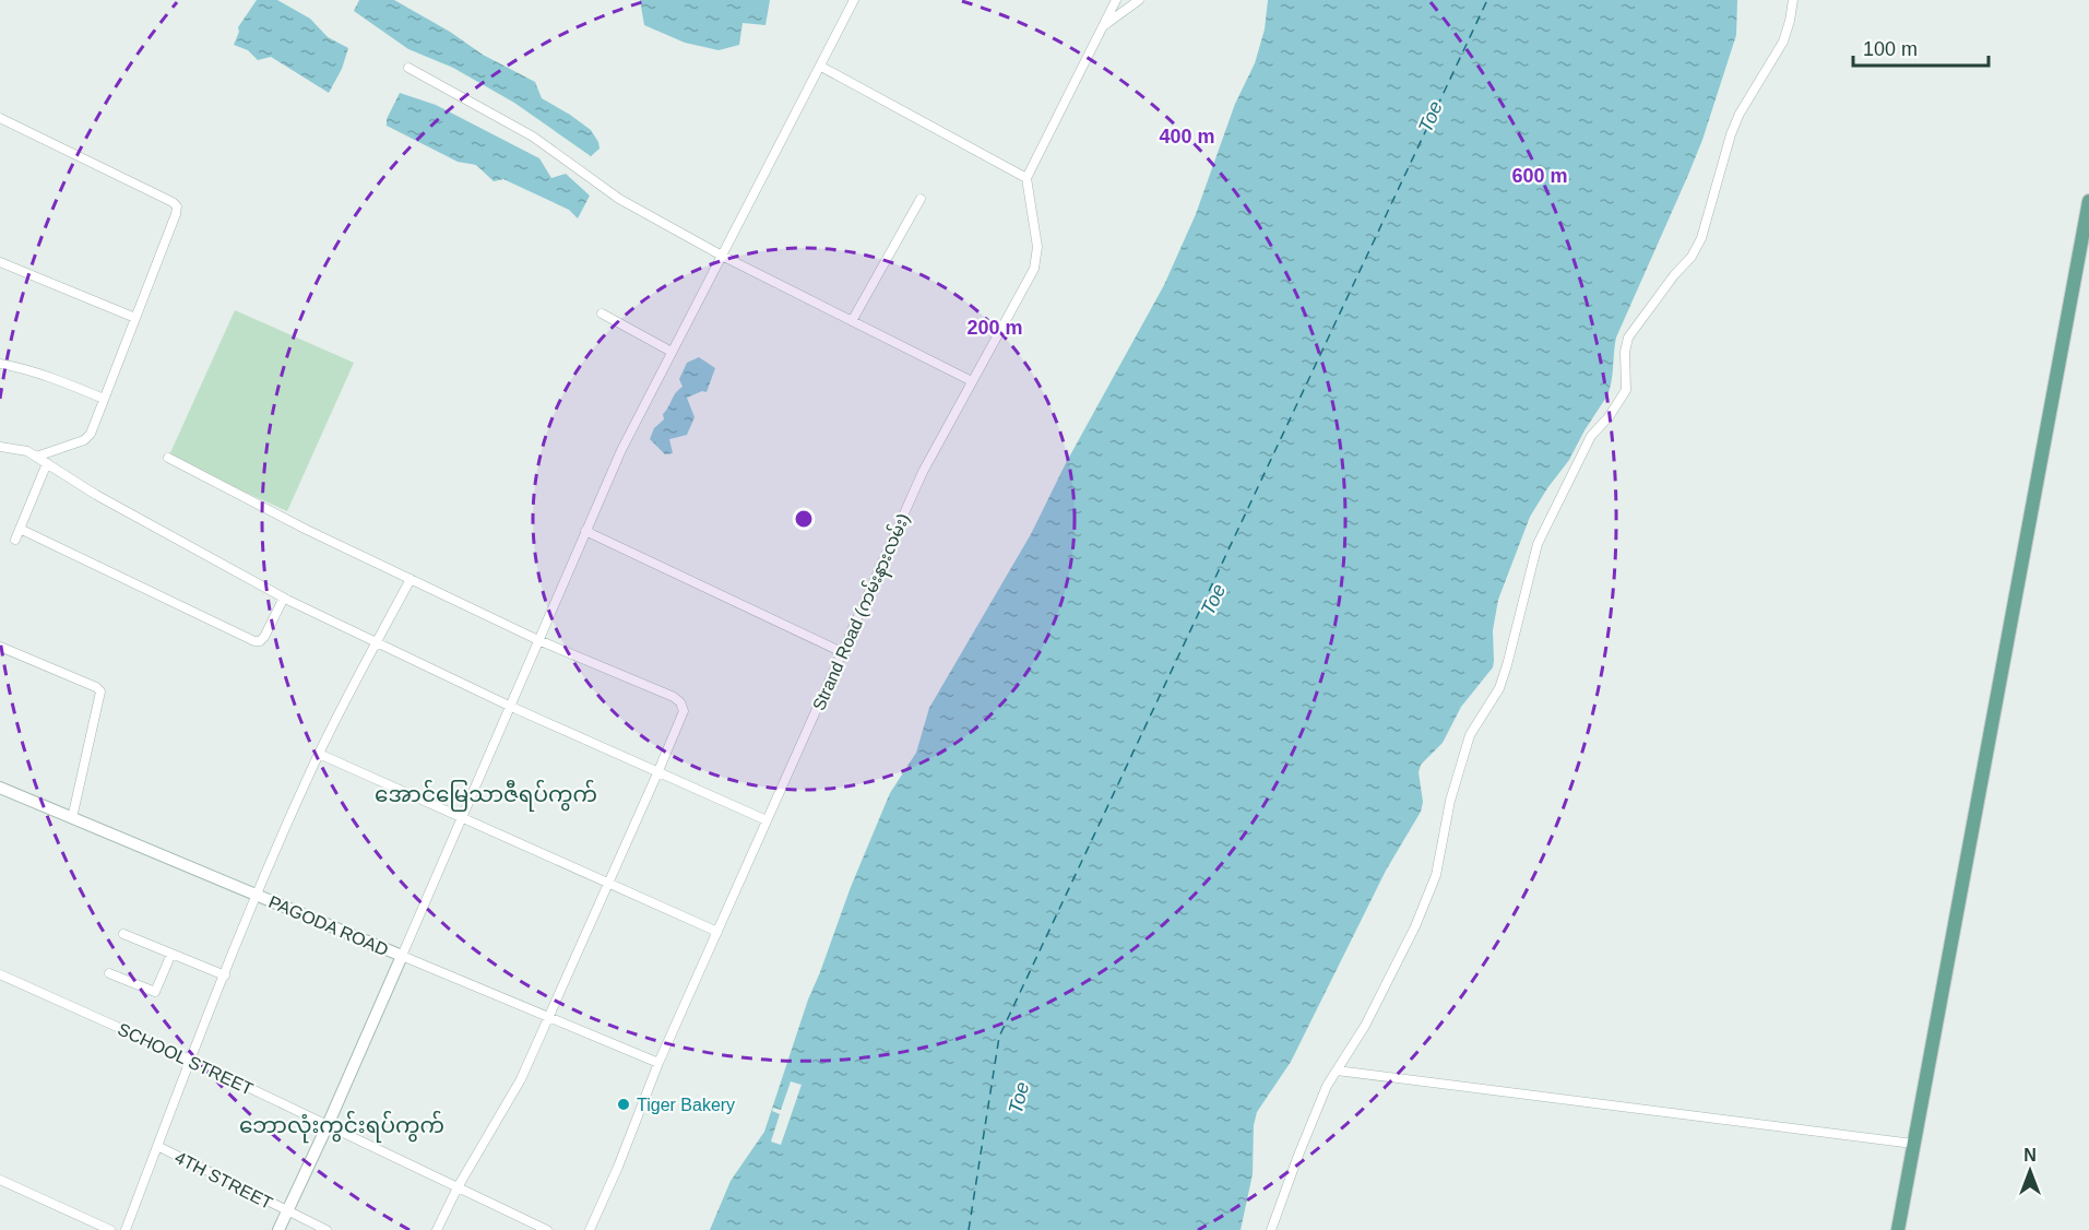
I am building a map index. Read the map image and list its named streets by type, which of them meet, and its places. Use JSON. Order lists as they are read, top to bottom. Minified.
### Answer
{"streets":{"main road":["PAGODA ROAD"],"street":["Strand Road (ကမ်းနားလမ်း)","SCHOOL STREET","4TH STREET"]},"crossings":[["Strand Road (ကမ်းနားလမ်း)","PAGODA ROAD"]],"districts":["အောင်မြေသာဇီရပ်ကွက်","ဘောလုံးကွင်းရပ်ကွက်"],"water":["Toe"],"places":["Tiger Bakery"],"scale_bar":"100 m","north":"top","rings":["400 m","600 m","200 m"]}
